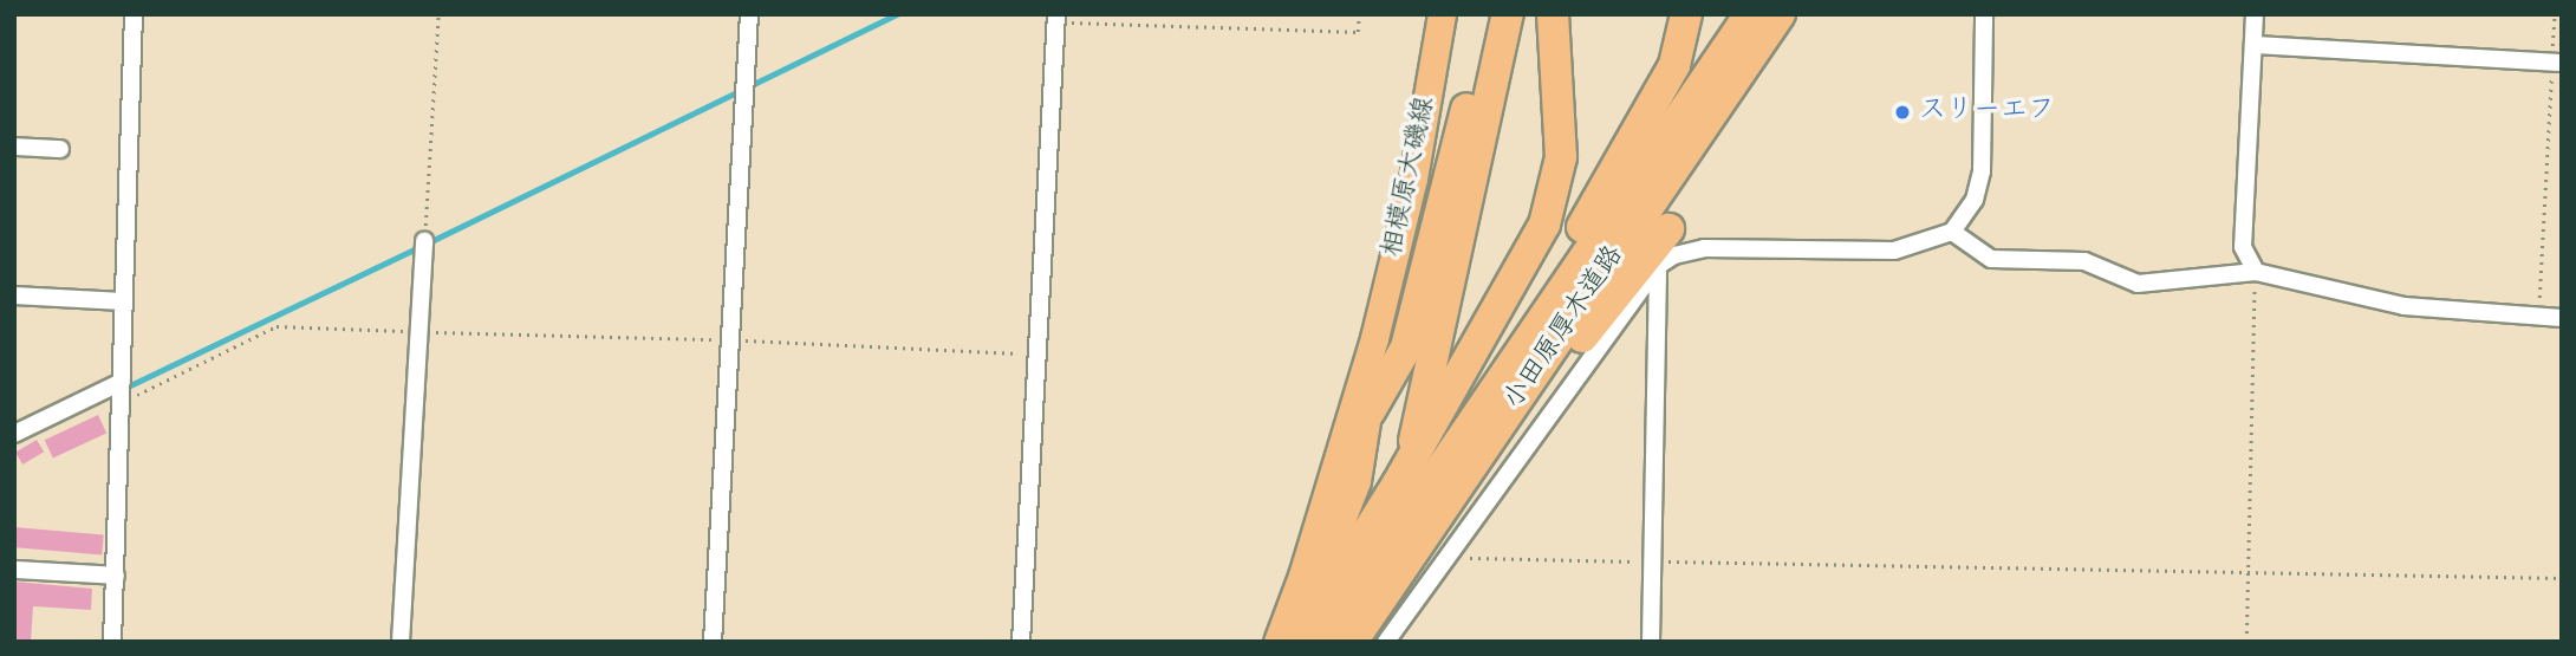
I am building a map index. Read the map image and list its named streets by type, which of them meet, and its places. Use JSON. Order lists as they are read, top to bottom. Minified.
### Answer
{"streets":{"highway":["小田原厚木道路"],"main road":["相模原大磯線"]},"places":["スリーエフ"]}
